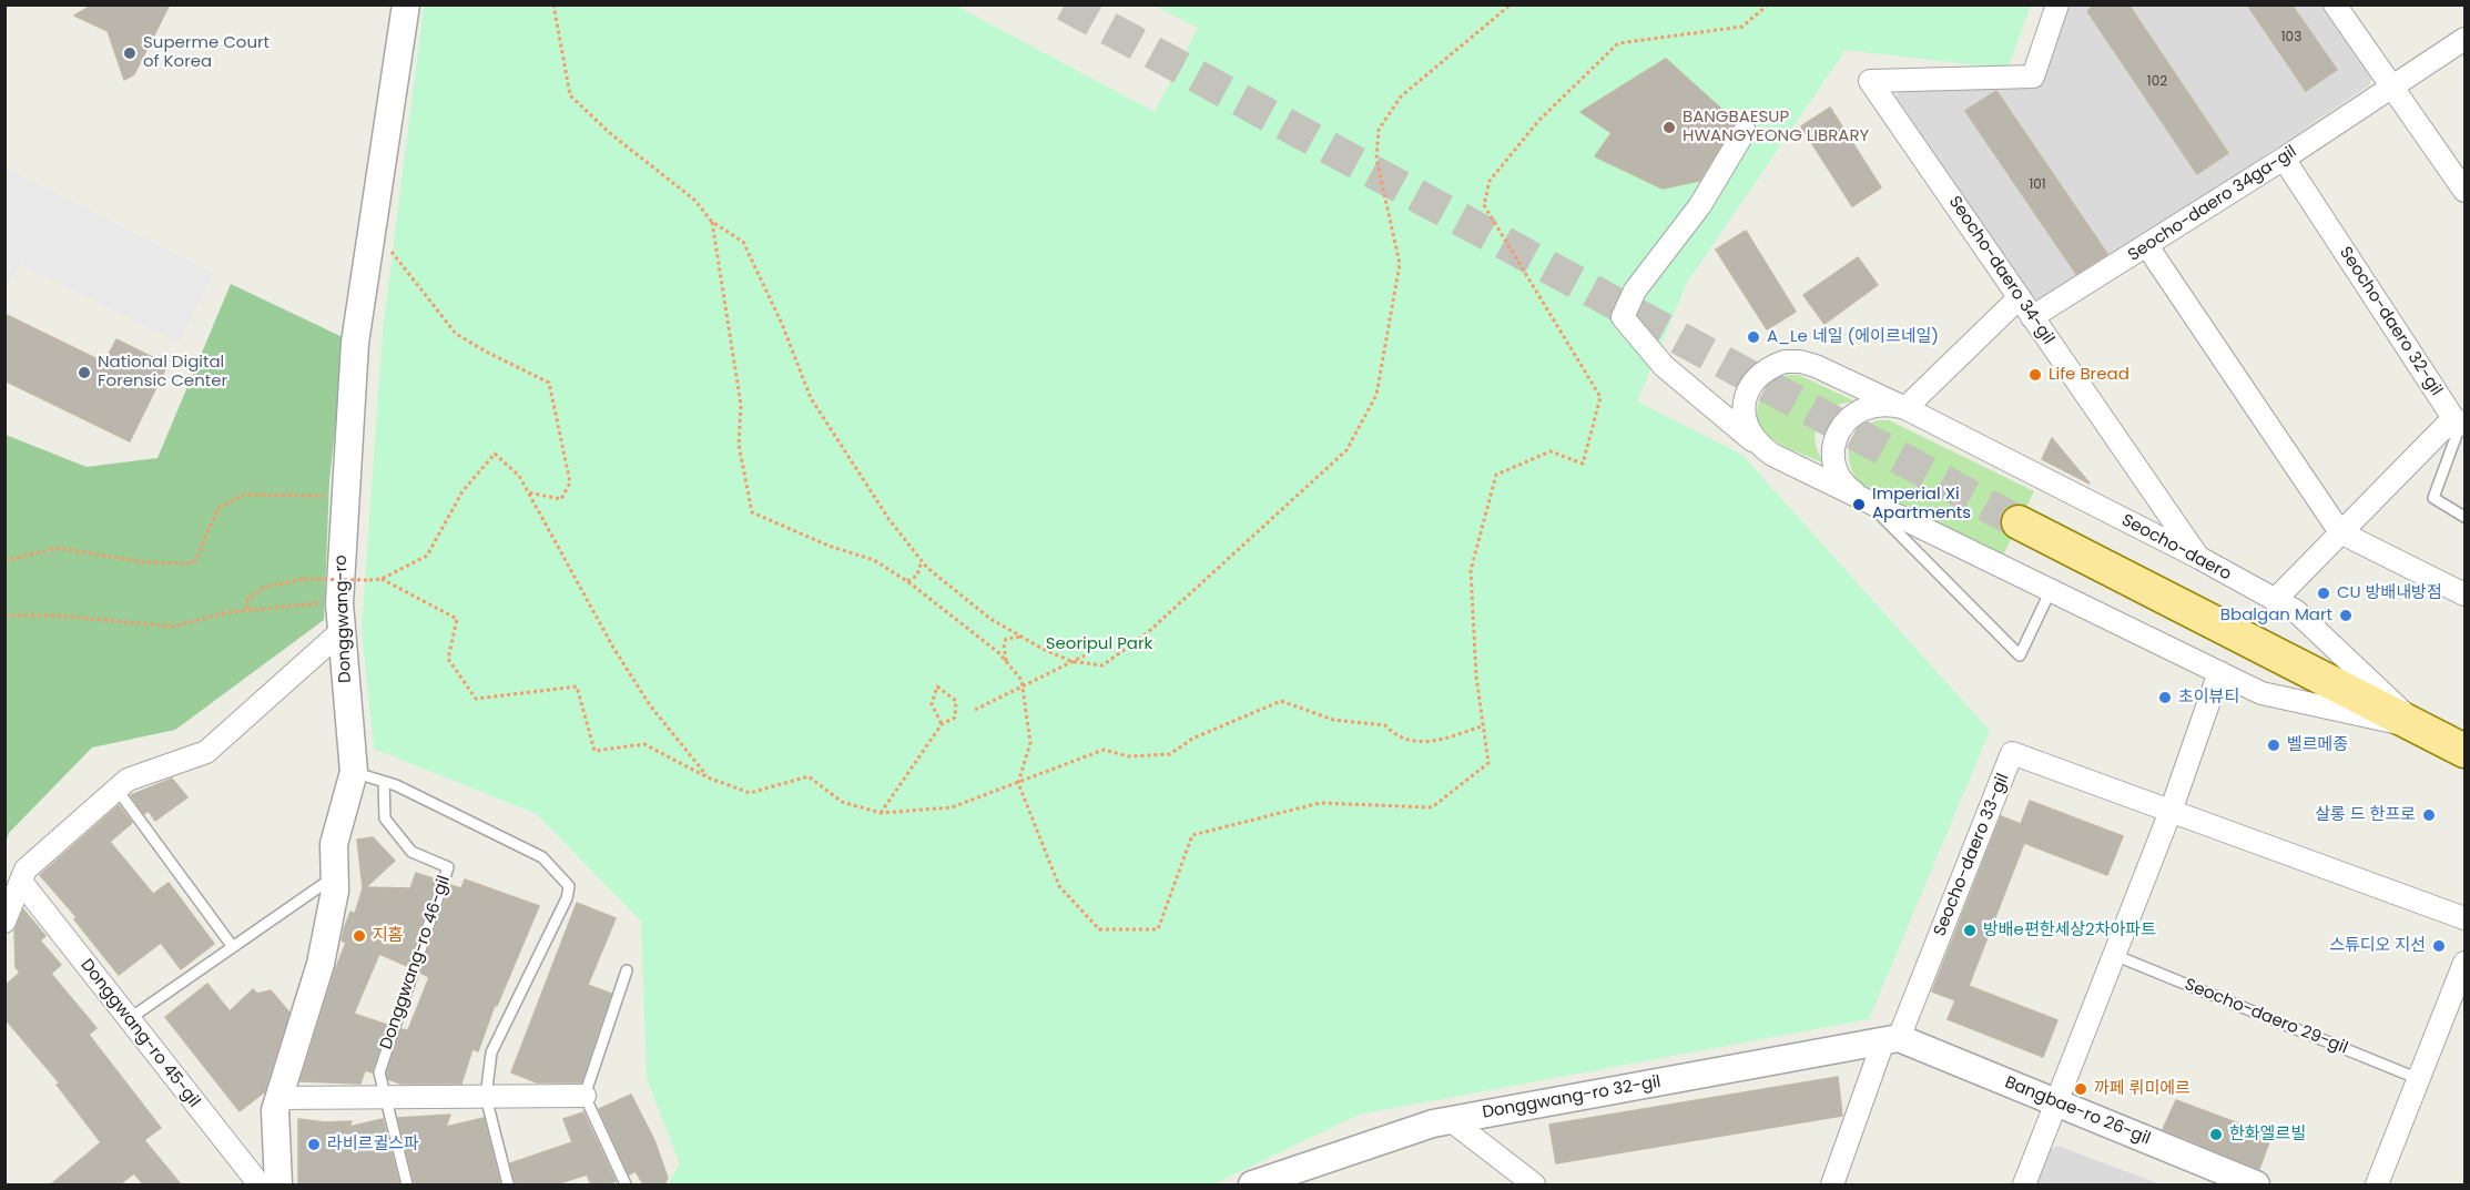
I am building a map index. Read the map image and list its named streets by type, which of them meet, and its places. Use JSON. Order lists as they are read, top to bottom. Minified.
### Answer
{"streets":{"main road":["Seocho-daero"],"street":["Seocho-daero 34ga-gil","Seocho-daero 34-gil","Seocho-daero 32-gil","Donggwang-ro","Seocho-daero 33-gil","Donggwang-ro 45-gil","Donggwang-ro 32-gil","Bangbae-ro 26-gil"],"lane":["Donggwang-ro 46-gil","Seocho-daero 29-gil"]},"crossings":[["Seocho-daero 34ga-gil","Seocho-daero 34-gil"],["Seocho-daero 34ga-gil","Seocho-daero 32-gil"],["Seocho-daero 34-gil","Seocho-daero"],["Seocho-daero 33-gil","Donggwang-ro 32-gil"],["Seocho-daero 33-gil","Bangbae-ro 26-gil"],["Donggwang-ro 32-gil","Bangbae-ro 26-gil"]],"parks":["Seoripul Park"],"places":["Superme Court of Korea","BANGBAESUP HWANGYEONG LIBRARY","A_Le 네일 (에이르네일)","National Digital Forensic Center","Life Bread","Imperial Xi Apartments","CU 방배내방점","Bbalgan Mart","초이뷰티","벨르메종","살롱 드 한프로","방배e편한세상2차아파트","지홈","스튜디오 지선","까페 뤼미에르","한화엘르빌","라비르귈스파"],"house_numbers":["103","102","101"]}
